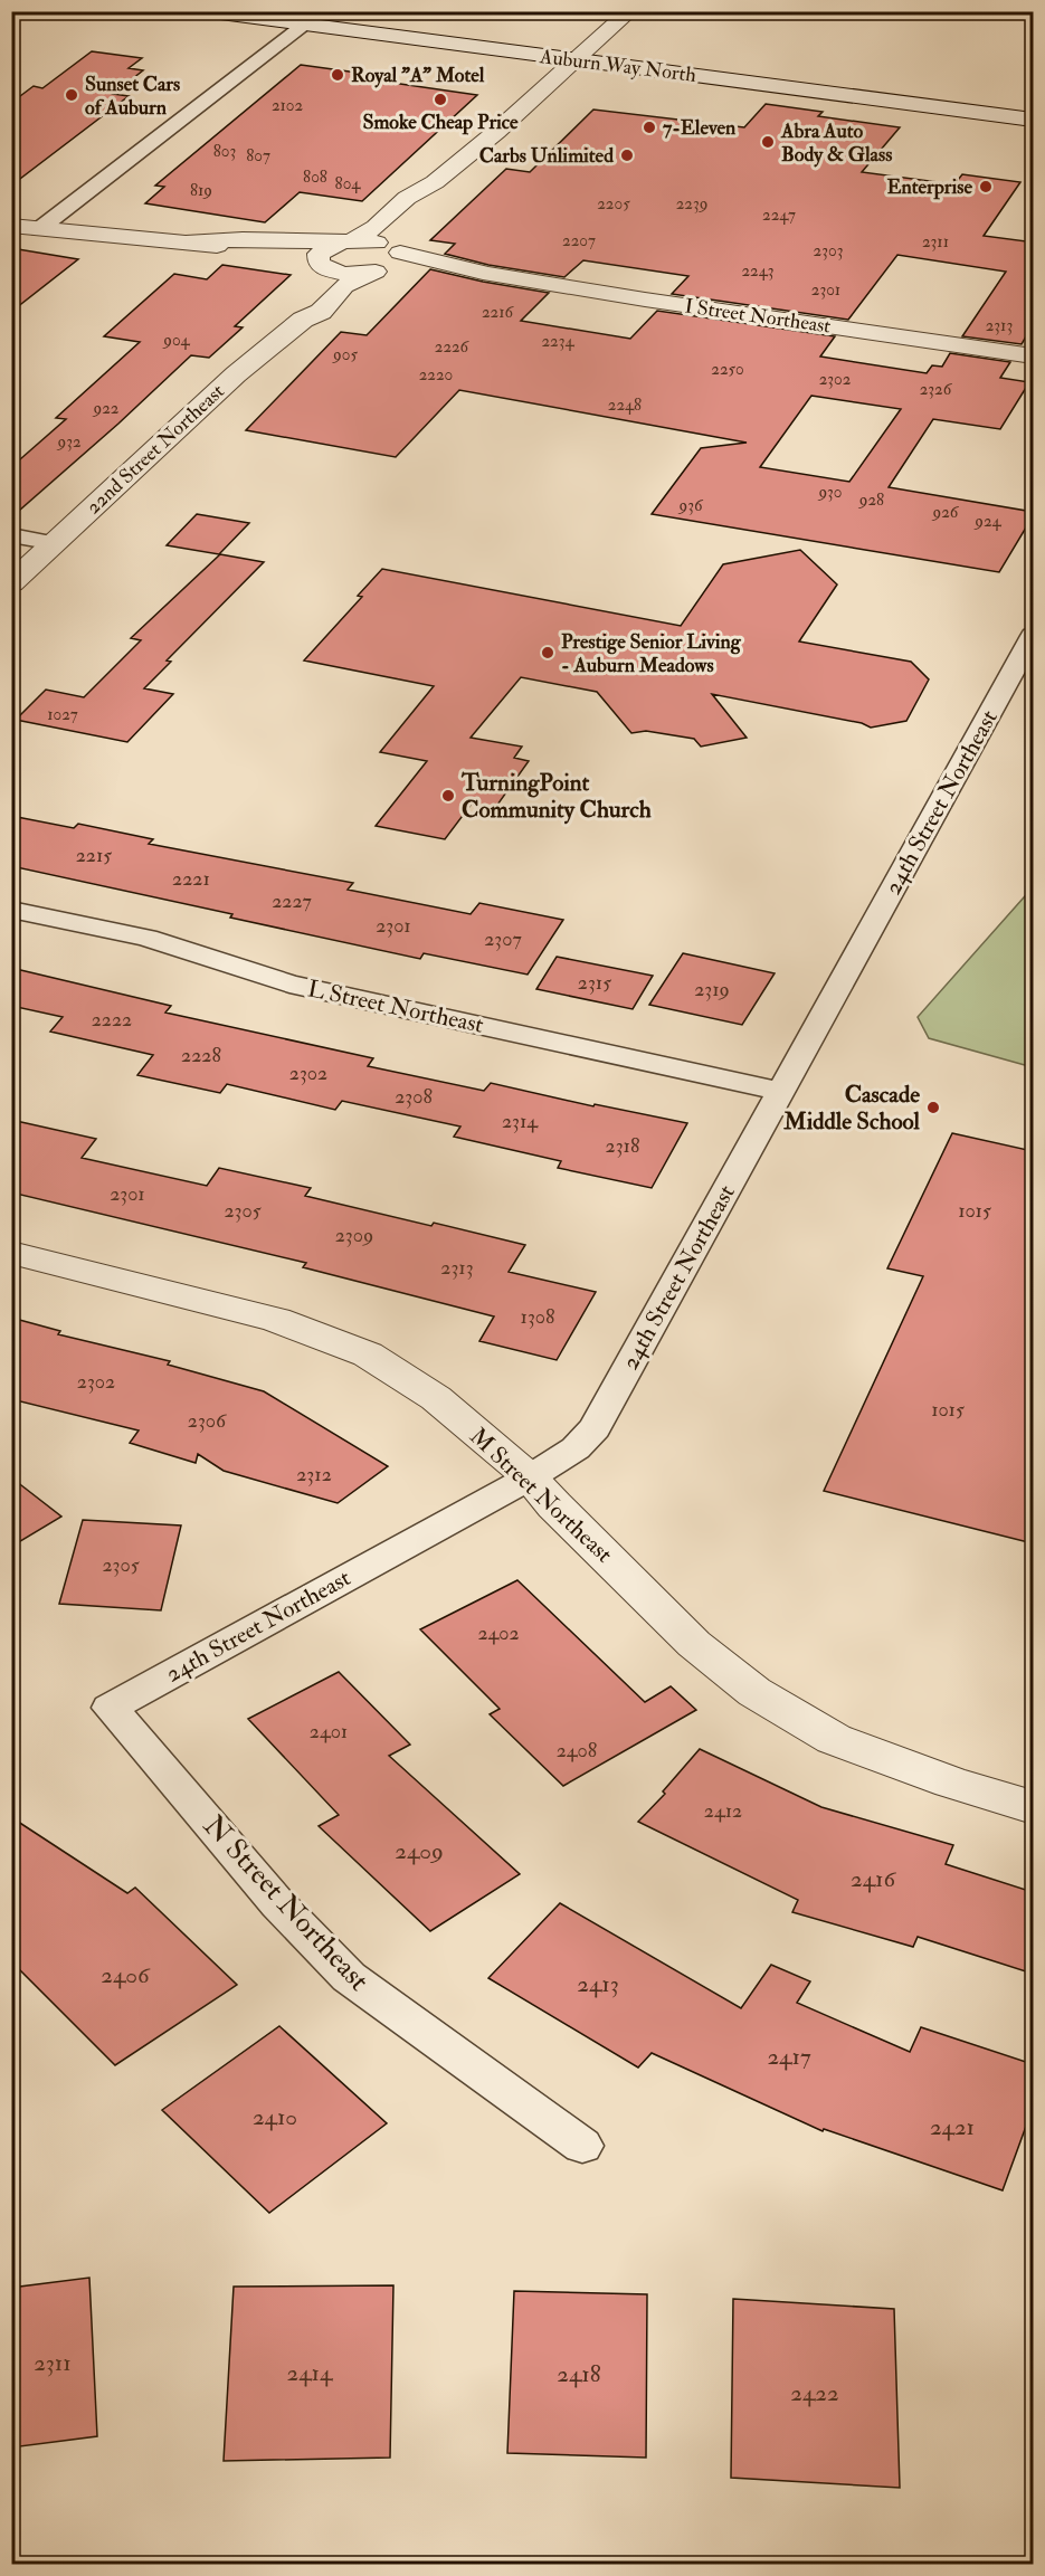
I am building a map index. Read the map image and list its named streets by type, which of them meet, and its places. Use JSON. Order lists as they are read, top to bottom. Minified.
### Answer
{"streets":{"street":["Auburn Way North","I Street Northeast","22nd Street Northeast","24th Street Northeast","L Street Northeast","M Street Northeast","N Street Northeast"]},"crossings":[["I Street Northeast","22nd Street Northeast"],["24th Street Northeast","L Street Northeast"],["24th Street Northeast","M Street Northeast"],["24th Street Northeast","N Street Northeast"]],"places":["Royal \"A\" Motel","Sunset Cars of Auburn","Smoke Cheap Price","7-Eleven","Abra Auto Body & Glass","Carbs Unlimited","Enterprise","Prestige Senior Living - Auburn Meadows","TurningPoint Community Church","Cascade Middle School"],"house_numbers":["2102","803","807","808","804","819","2205","2239","2247","2207","2311","2303","2243","2301","2216","2313","904","2234","2226","905","2250","2220","2302","2326","2248","922","932","930","928","936","926","924","1027","2215","2221","2227","2301","2307","2315","2319","2222","2228","2302","2308","2314","2318","2301","2305","1015","2309","2313","1308","2302","1015","2306","2312","2305","2402","2401","2408","2412","2409","2416","2406","2413","2417","2410","2421","2311","2414","2418","2422"]}
